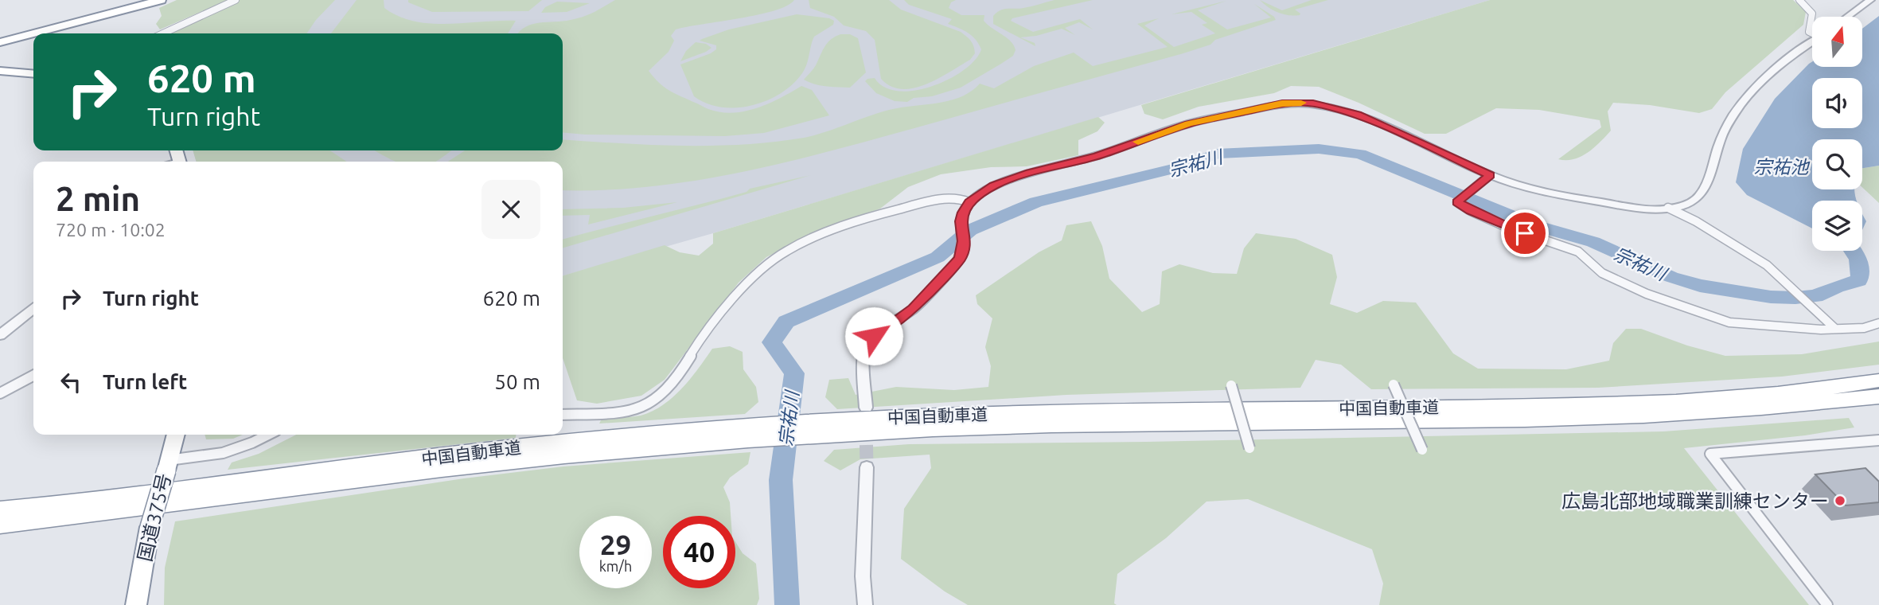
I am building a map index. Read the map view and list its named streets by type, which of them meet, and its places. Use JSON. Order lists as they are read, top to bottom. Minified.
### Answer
{"streets":{"highway":["中国自動車道","国道375号"]},"water":["宗祐川","宗祐池"],"places":["広島北部地域職業訓練センター"],"north":"top","page":{"turn":["620 m","Turn right"],"heading":["2 min","720 m · 10:02"],"list":[{"name":"Turn right","value":"620 m"},{"name":"Turn left","value":"50 m"}],"speed":"29 km/h","limit":"40"}}
